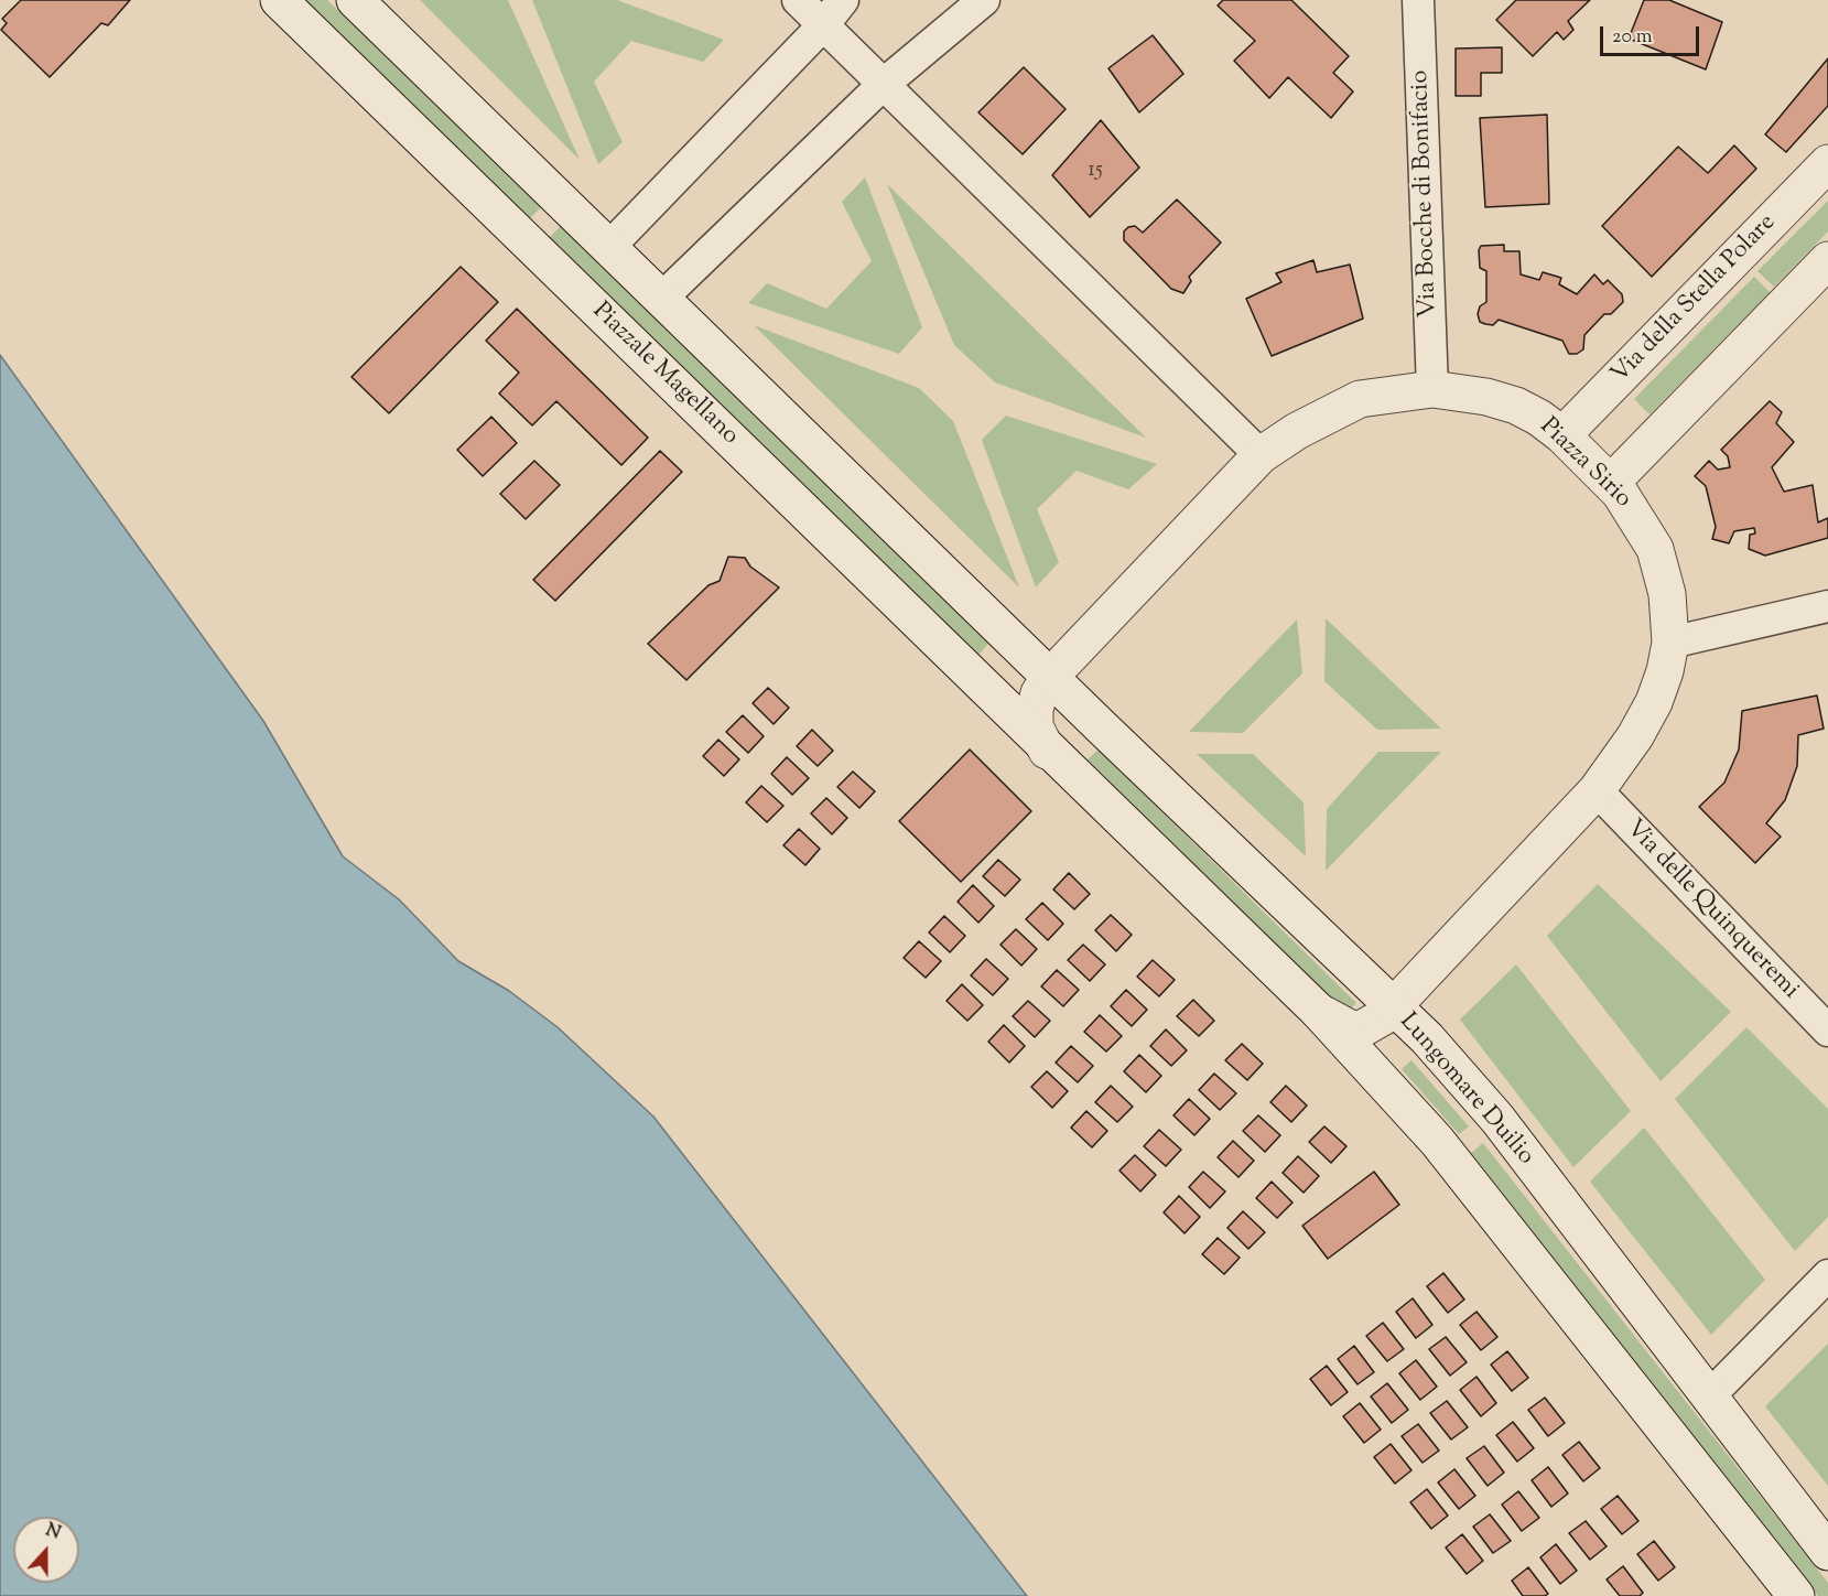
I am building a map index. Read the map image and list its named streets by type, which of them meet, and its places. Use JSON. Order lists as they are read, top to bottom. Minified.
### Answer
{"streets":{"main road":["Via della Stella Polare","Piazzale Magellano","Piazza Sirio","Lungomare Duilio"],"street":["Via Bocche di Bonifacio","Via delle Quinqueremi"]},"crossings":[["Via Bocche di Bonifacio","Piazza Sirio"],["Via della Stella Polare","Piazza Sirio"],["Piazzale Magellano","Piazza Sirio"],["Piazzale Magellano","Lungomare Duilio"],["Piazza Sirio","Via delle Quinqueremi"],["Piazza Sirio","Lungomare Duilio"]],"house_numbers":["15"],"scale_bar":"20 m","north":"top"}
